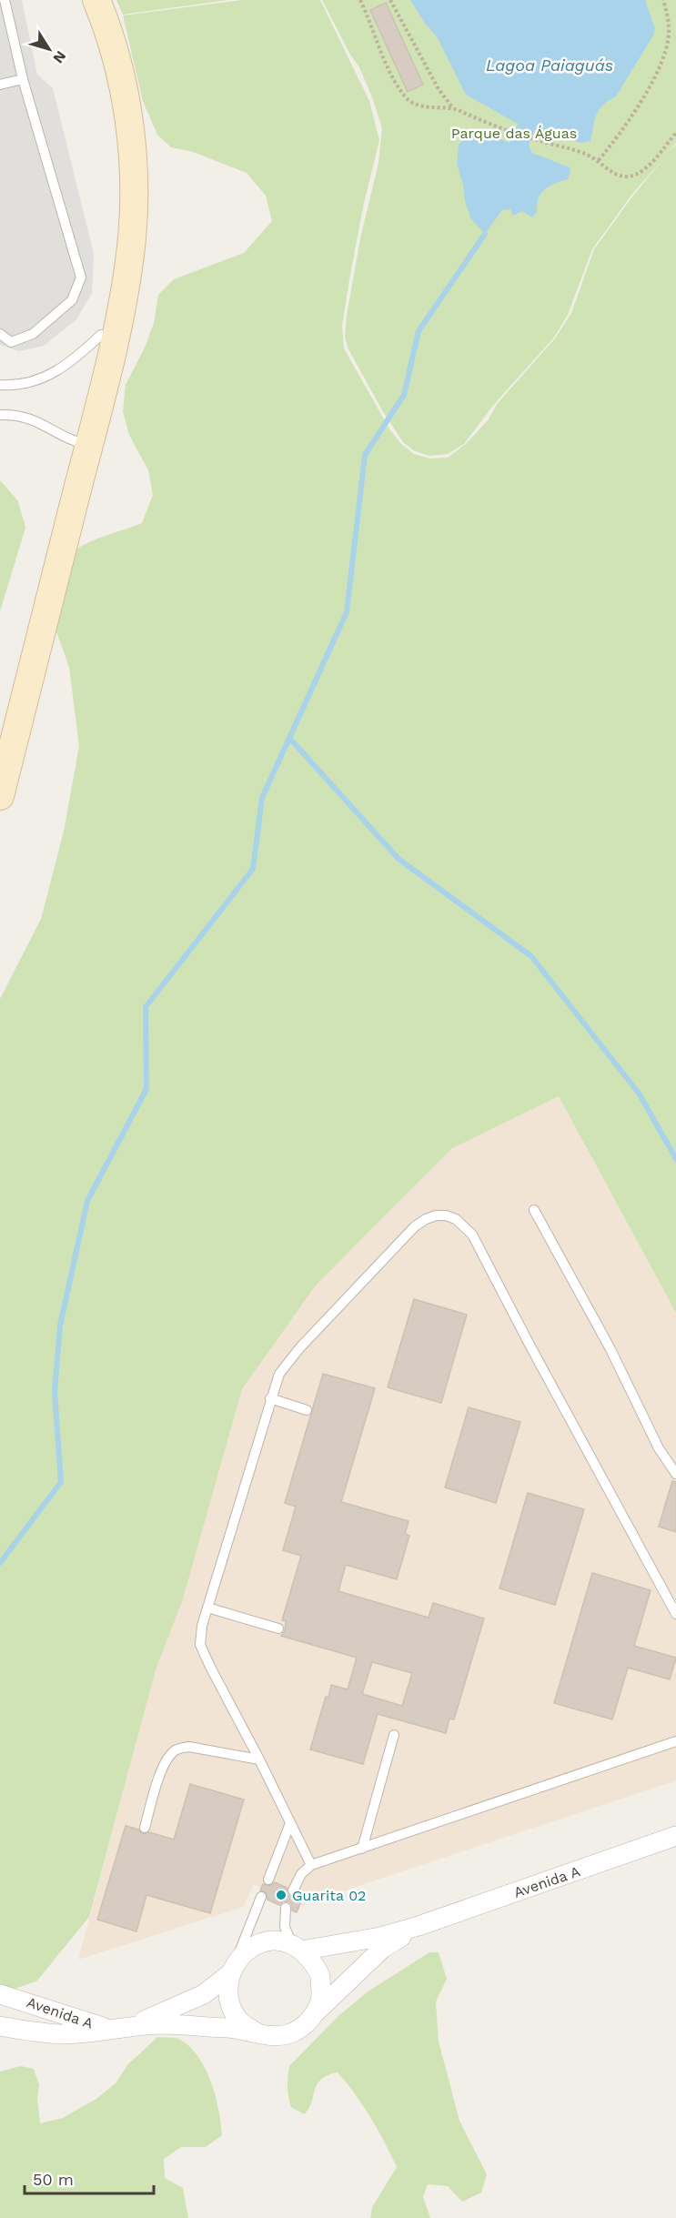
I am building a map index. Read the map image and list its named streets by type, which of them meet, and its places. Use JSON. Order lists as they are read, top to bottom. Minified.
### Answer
{"streets":{"street":["Avenida A"]},"water":["Lagoa Paiaguás"],"parks":["Parque das Águas"],"places":["Guarita 02"],"scale_bar":"50 m","north":"bottom right"}
